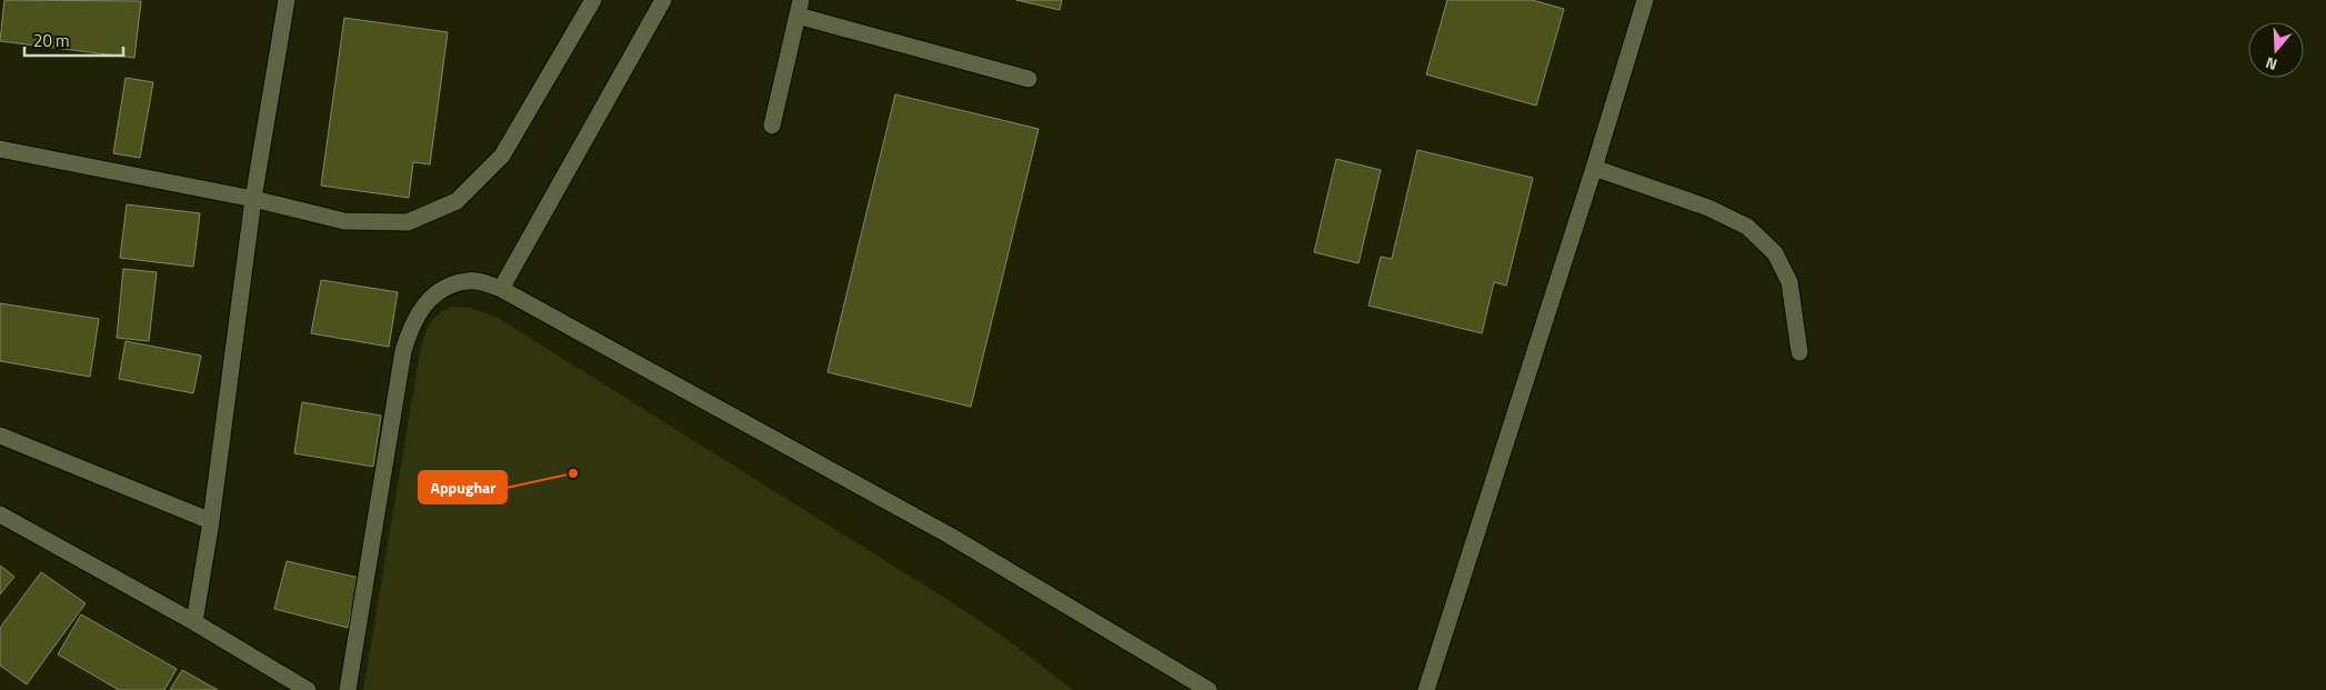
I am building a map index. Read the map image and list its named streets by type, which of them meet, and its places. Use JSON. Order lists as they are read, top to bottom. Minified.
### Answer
{"places":["Appughar"],"scale_bar":"20 m","north":"bottom"}
